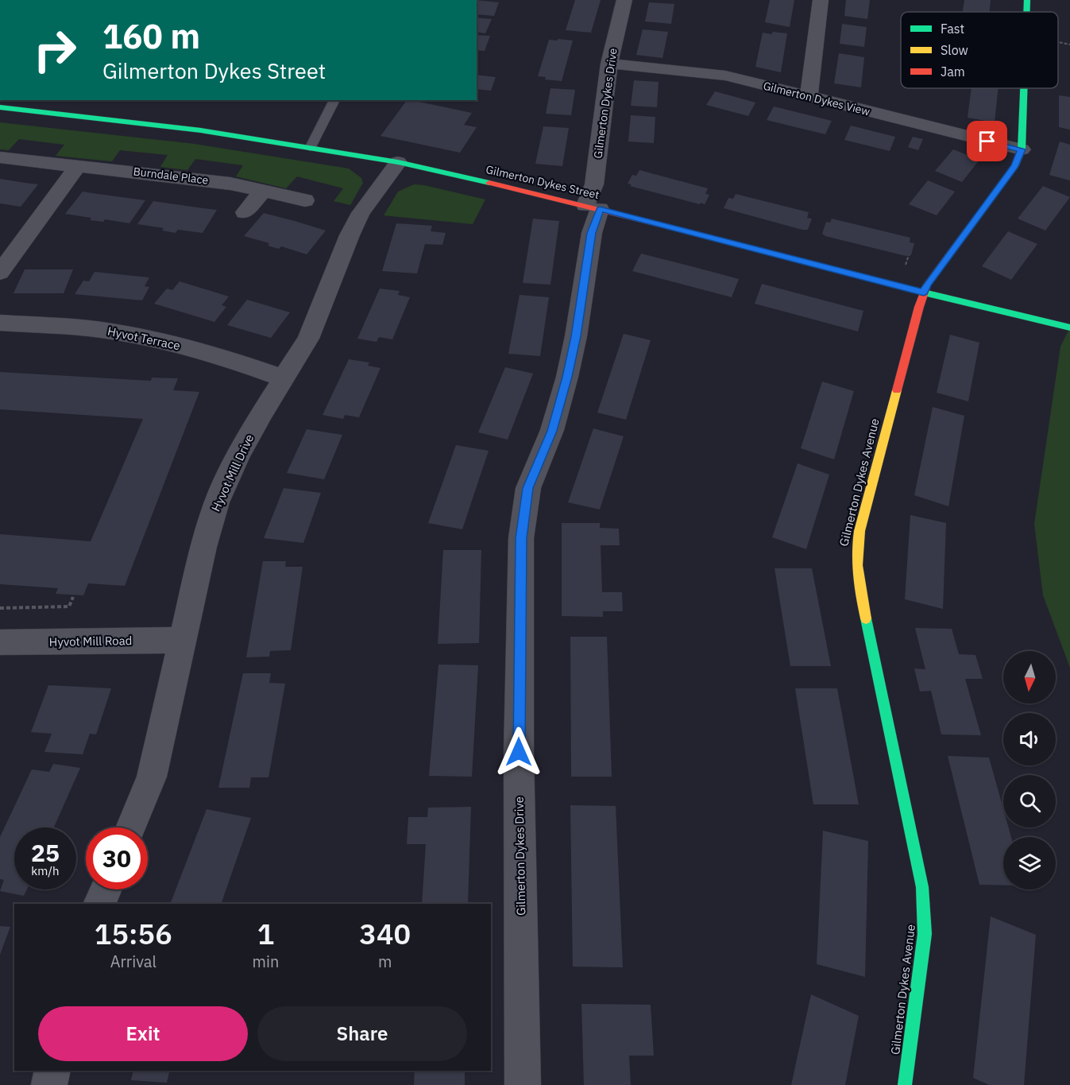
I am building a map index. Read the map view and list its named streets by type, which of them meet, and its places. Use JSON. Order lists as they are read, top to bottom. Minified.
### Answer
{"streets":{"street":["Gilmerton Dykes View","Gilmerton Dykes Drive","Burndale Place","Gilmerton Dykes Street","Hyvot Terrace","Hyvot Mill Drive","Gilmerton Dykes Avenue","Hyvot Mill Road"]},"crossings":[["Gilmerton Dykes View","Gilmerton Dykes Drive"],["Gilmerton Dykes View","Gilmerton Dykes Avenue"],["Gilmerton Dykes Drive","Gilmerton Dykes Street"],["Gilmerton Dykes Street","Hyvot Mill Drive"],["Gilmerton Dykes Street","Gilmerton Dykes Avenue"],["Hyvot Terrace","Hyvot Mill Drive"],["Hyvot Mill Drive","Hyvot Mill Road"]],"legend":["Fast","Slow","Jam"],"north":"bottom","page":{"turn":["160 m","Gilmerton Dykes Street"],"speed":"25 km/h","limit":"30","eta":["15:56","Arrival","1","min","340","m"],"buttons":["Exit","Share"]}}
